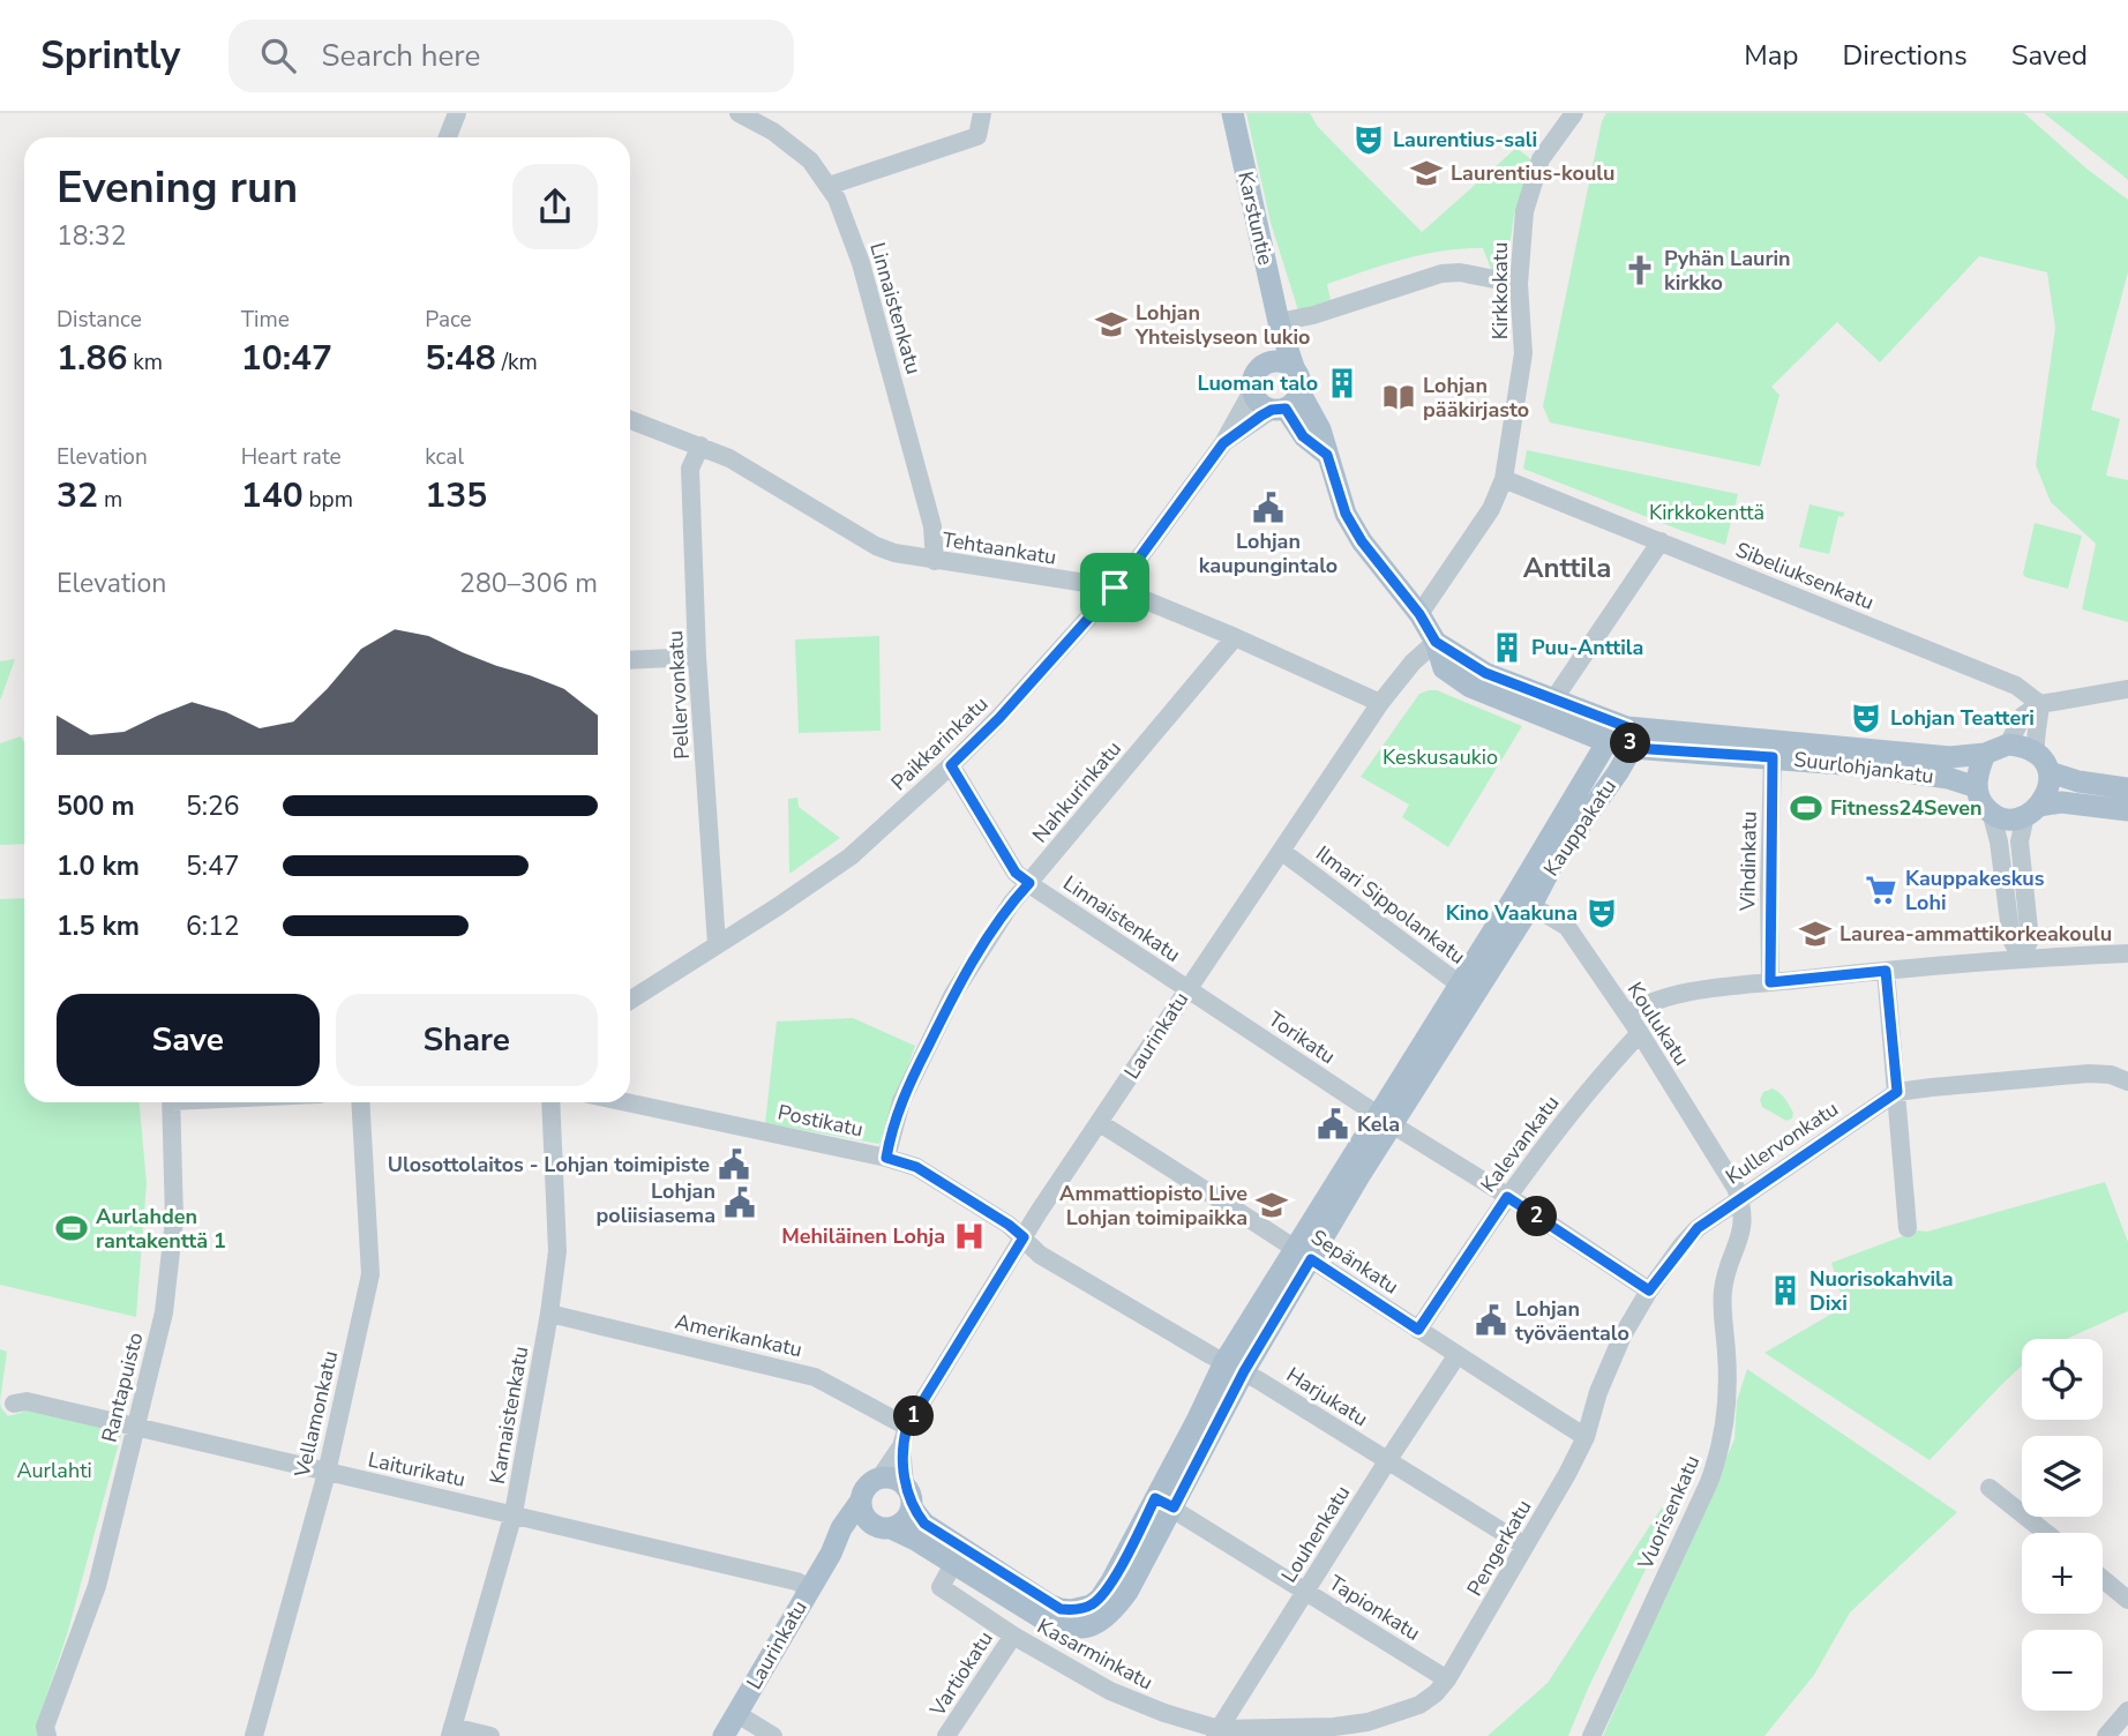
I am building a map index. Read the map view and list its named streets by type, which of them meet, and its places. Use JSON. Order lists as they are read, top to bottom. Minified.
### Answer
{"streets":{"main road":["Karstuntie","Suurlohjankatu","Kauppakatu","Laurinkatu"],"street":["Kirkkokatu","Linnaistenkatu","Tehtaankatu","Sibeliuksenkatu","Pellervonkatu","Paikkarinkatu","Nahkurinkatu","Vihdinkatu","Ilmari Sippolankatu","Koulukatu","Torikatu","Postikatu","Kullervonkatu","Kalevankatu","Sepänkatu","Amerikankatu","Rantapuisto","Harjukatu","Vellamonkatu","Karnaistenkatu","Laiturikatu","Vuorisenkatu","Louhenkatu","Pengerkatu","Tapionkatu","Kasarminkatu","Vartiokatu"]},"crossings":[["Karstuntie","Paikkarinkatu"],["Kirkkokatu","Sibeliuksenkatu"],["Linnaistenkatu","Tehtaankatu"],["Linnaistenkatu","Paikkarinkatu"],["Linnaistenkatu","Nahkurinkatu"],["Linnaistenkatu","Laurinkatu"],["Linnaistenkatu","Torikatu"],["Tehtaankatu","Pellervonkatu"],["Tehtaankatu","Paikkarinkatu"],["Tehtaankatu","Nahkurinkatu"],["Tehtaankatu","Laurinkatu"],["Pellervonkatu","Paikkarinkatu"],["Suurlohjankatu","Kauppakatu"],["Suurlohjankatu","Vihdinkatu"],["Suurlohjankatu","Laurinkatu"],["Nahkurinkatu","Postikatu"],["Kauppakatu","Ilmari Sippolankatu"],["Kauppakatu","Koulukatu"],["Kauppakatu","Laurinkatu"],["Kauppakatu","Torikatu"],["Kauppakatu","Sepänkatu"],["Kauppakatu","Harjukatu"],["Kauppakatu","Tapionkatu"],["Kauppakatu","Kasarminkatu"],["Ilmari Sippolankatu","Laurinkatu"],["Koulukatu","Kullervonkatu"],["Koulukatu","Kalevankatu"],["Koulukatu","Vuorisenkatu"],["Laurinkatu","Torikatu"],["Laurinkatu","Postikatu"],["Laurinkatu","Sepänkatu"],["Laurinkatu","Amerikankatu"],["Laurinkatu","Harjukatu"],["Laurinkatu","Laiturikatu"],["Torikatu","Kullervonkatu"],["Torikatu","Kalevankatu"],["Postikatu","Harjukatu"],["Kullervonkatu","Sepänkatu"],["Kullervonkatu","Vuorisenkatu"],["Kullervonkatu","Pengerkatu"],["Kalevankatu","Sepänkatu"],["Sepänkatu","Louhenkatu"],["Sepänkatu","Pengerkatu"],["Amerikankatu","Karnaistenkatu"],["Rantapuisto","Laiturikatu"],["Harjukatu","Louhenkatu"],["Harjukatu","Pengerkatu"],["Vellamonkatu","Laiturikatu"],["Karnaistenkatu","Laiturikatu"],["Louhenkatu","Tapionkatu"],["Louhenkatu","Kasarminkatu"],["Pengerkatu","Tapionkatu"],["Pengerkatu","Kasarminkatu"],["Tapionkatu","Kasarminkatu"],["Kasarminkatu","Vartiokatu"]],"districts":["Anttila"],"parks":["Kirkkokenttä","Keskusaukio","Aurlahti"],"places":{"theatre":["Laurentius-sali","Lohjan Teatteri","Kino Vaakuna"],"school or university":["Laurentius-koulu","Lohjan Yhteislyseon lukio","Laurea-ammattikorkeakoulu","Ammattiopisto Live Lohjan toimipaikka"],"church":["Pyhän Laurin kirkko"],"building":["Luoman talo","Puu-Anttila","Nuorisokahvila Dixi"],"library":["Lohjan pääkirjasto"],"public building":["Lohjan kaupungintalo","Kela","Ulosottolaitos - Lohjan toimipiste","Lohjan poliisiasema","Lohjan työväentalo"],"sports":["Fitness24Seven","Aurlahden rantakenttä 1"],"supermarket":["Kauppakeskus Lohi"],"hospital":["Mehiläinen Lohja"]},"page":{"header":"Sprintly","search":"Search here","nav":["Map","Directions","Saved"],"heading":["Evening run","18:32"],"stats":[["Distance","1.86 km"],["Time","10:47"],["Pace","5:48 /km"],["Elevation","32 m"],["Heart rate","140 bpm"],["kcal","135"]],"chart":["Elevation","280–306 m"],"pins":["3","2","1"],"list":[{"name":"500 m","note":"5:26"},{"name":"1.0 km","note":"5:47"},{"name":"1.5 km","note":"6:12"}],"buttons":["Save","Share"],"map_buttons":["+","−"]}}
